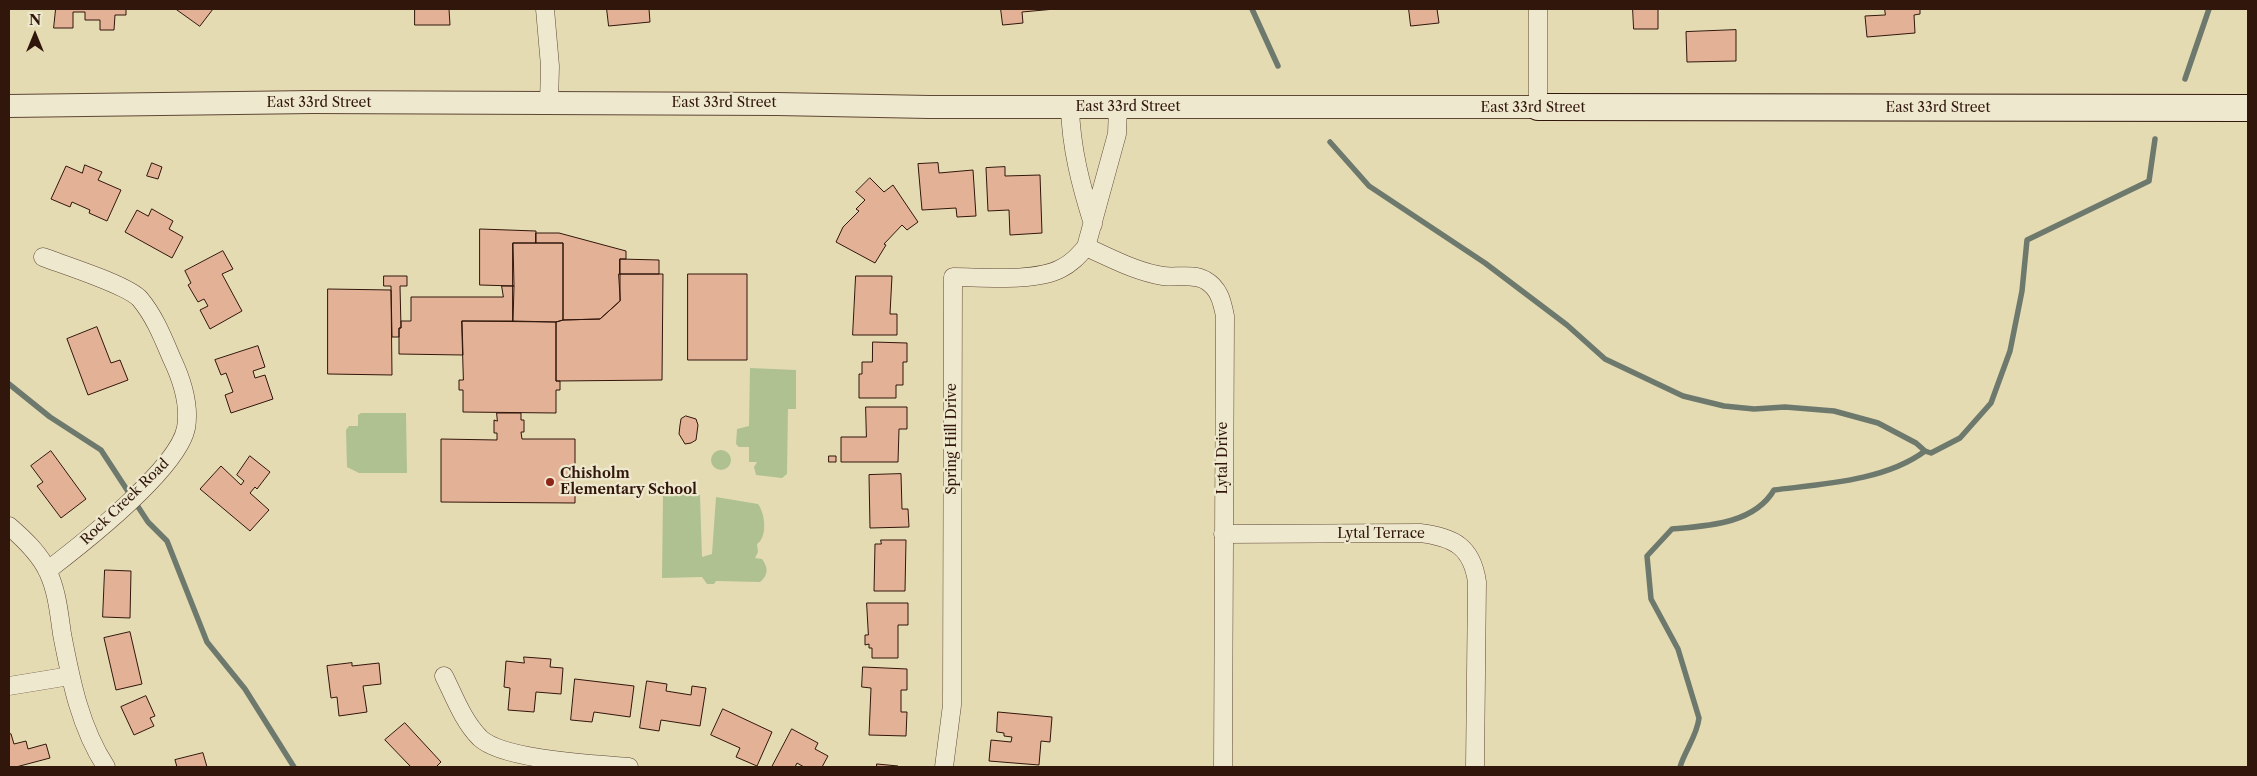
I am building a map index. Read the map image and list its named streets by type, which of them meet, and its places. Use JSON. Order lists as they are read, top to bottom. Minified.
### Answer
{"streets":{"main road":["East 33rd Street"],"street":["Spring Hill Drive","Lytal Drive","Rock Creek Road","Lytal Terrace"]},"crossings":[["Spring Hill Drive","Lytal Drive"],["Lytal Drive","Lytal Terrace"]],"places":["Chisholm Elementary School"],"north":"top"}
